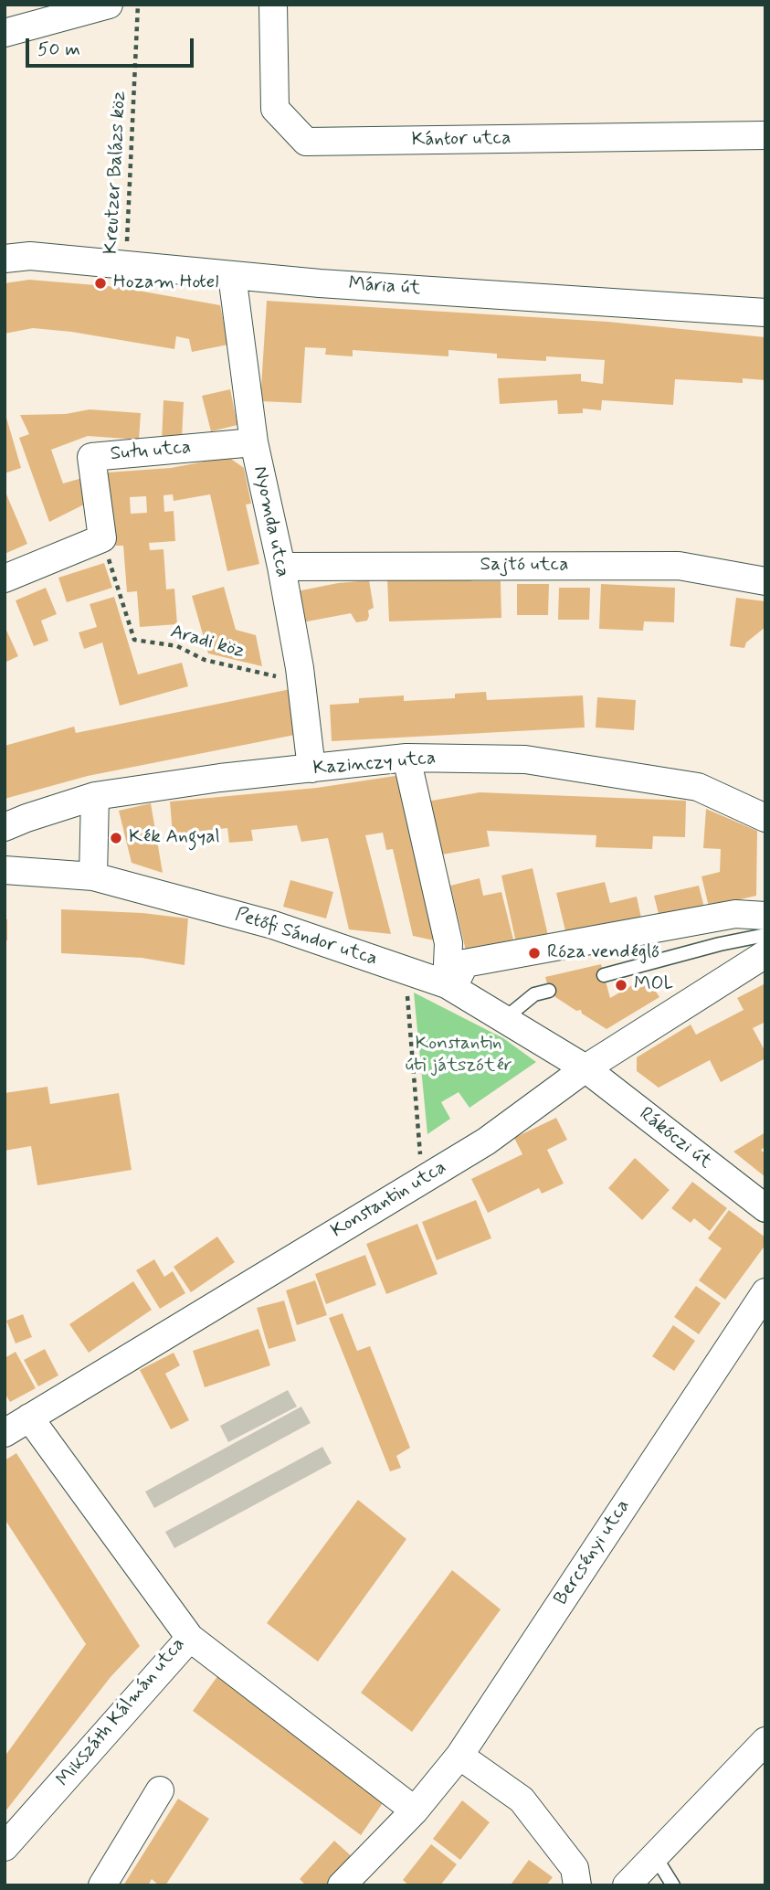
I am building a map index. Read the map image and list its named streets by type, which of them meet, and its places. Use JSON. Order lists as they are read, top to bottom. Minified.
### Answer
{"streets":{"street":["Kántor utca","Mária út","Sutu utca","Nyomda utca","Sajtó utca","Kazinczy utca","Petőfi Sándor utca","Rákóczi út","Konstantin utca","Bercsényi utca","Mikszáth Kálmán utca"],"path":["Kreutzer Balázs köz","Aradi köz"]},"crossings":[["Kreutzer Balázs köz","Mária út"],["Mária út","Nyomda utca"],["Sutu utca","Nyomda utca"],["Sutu utca","Aradi köz"],["Nyomda utca","Sajtó utca"],["Nyomda utca","Aradi köz"],["Nyomda utca","Kazinczy utca"],["Petőfi Sándor utca","Rákóczi út"],["Petőfi Sándor utca","Konstantin utca"],["Rákóczi út","Konstantin utca"],["Konstantin utca","Mikszáth Kálmán utca"]],"parks":["Konstantin úti játszótér"],"places":["Hozam Hotel","Kék Angyal","Róza vendéglő","MOL"],"scale_bar":"50 m"}
